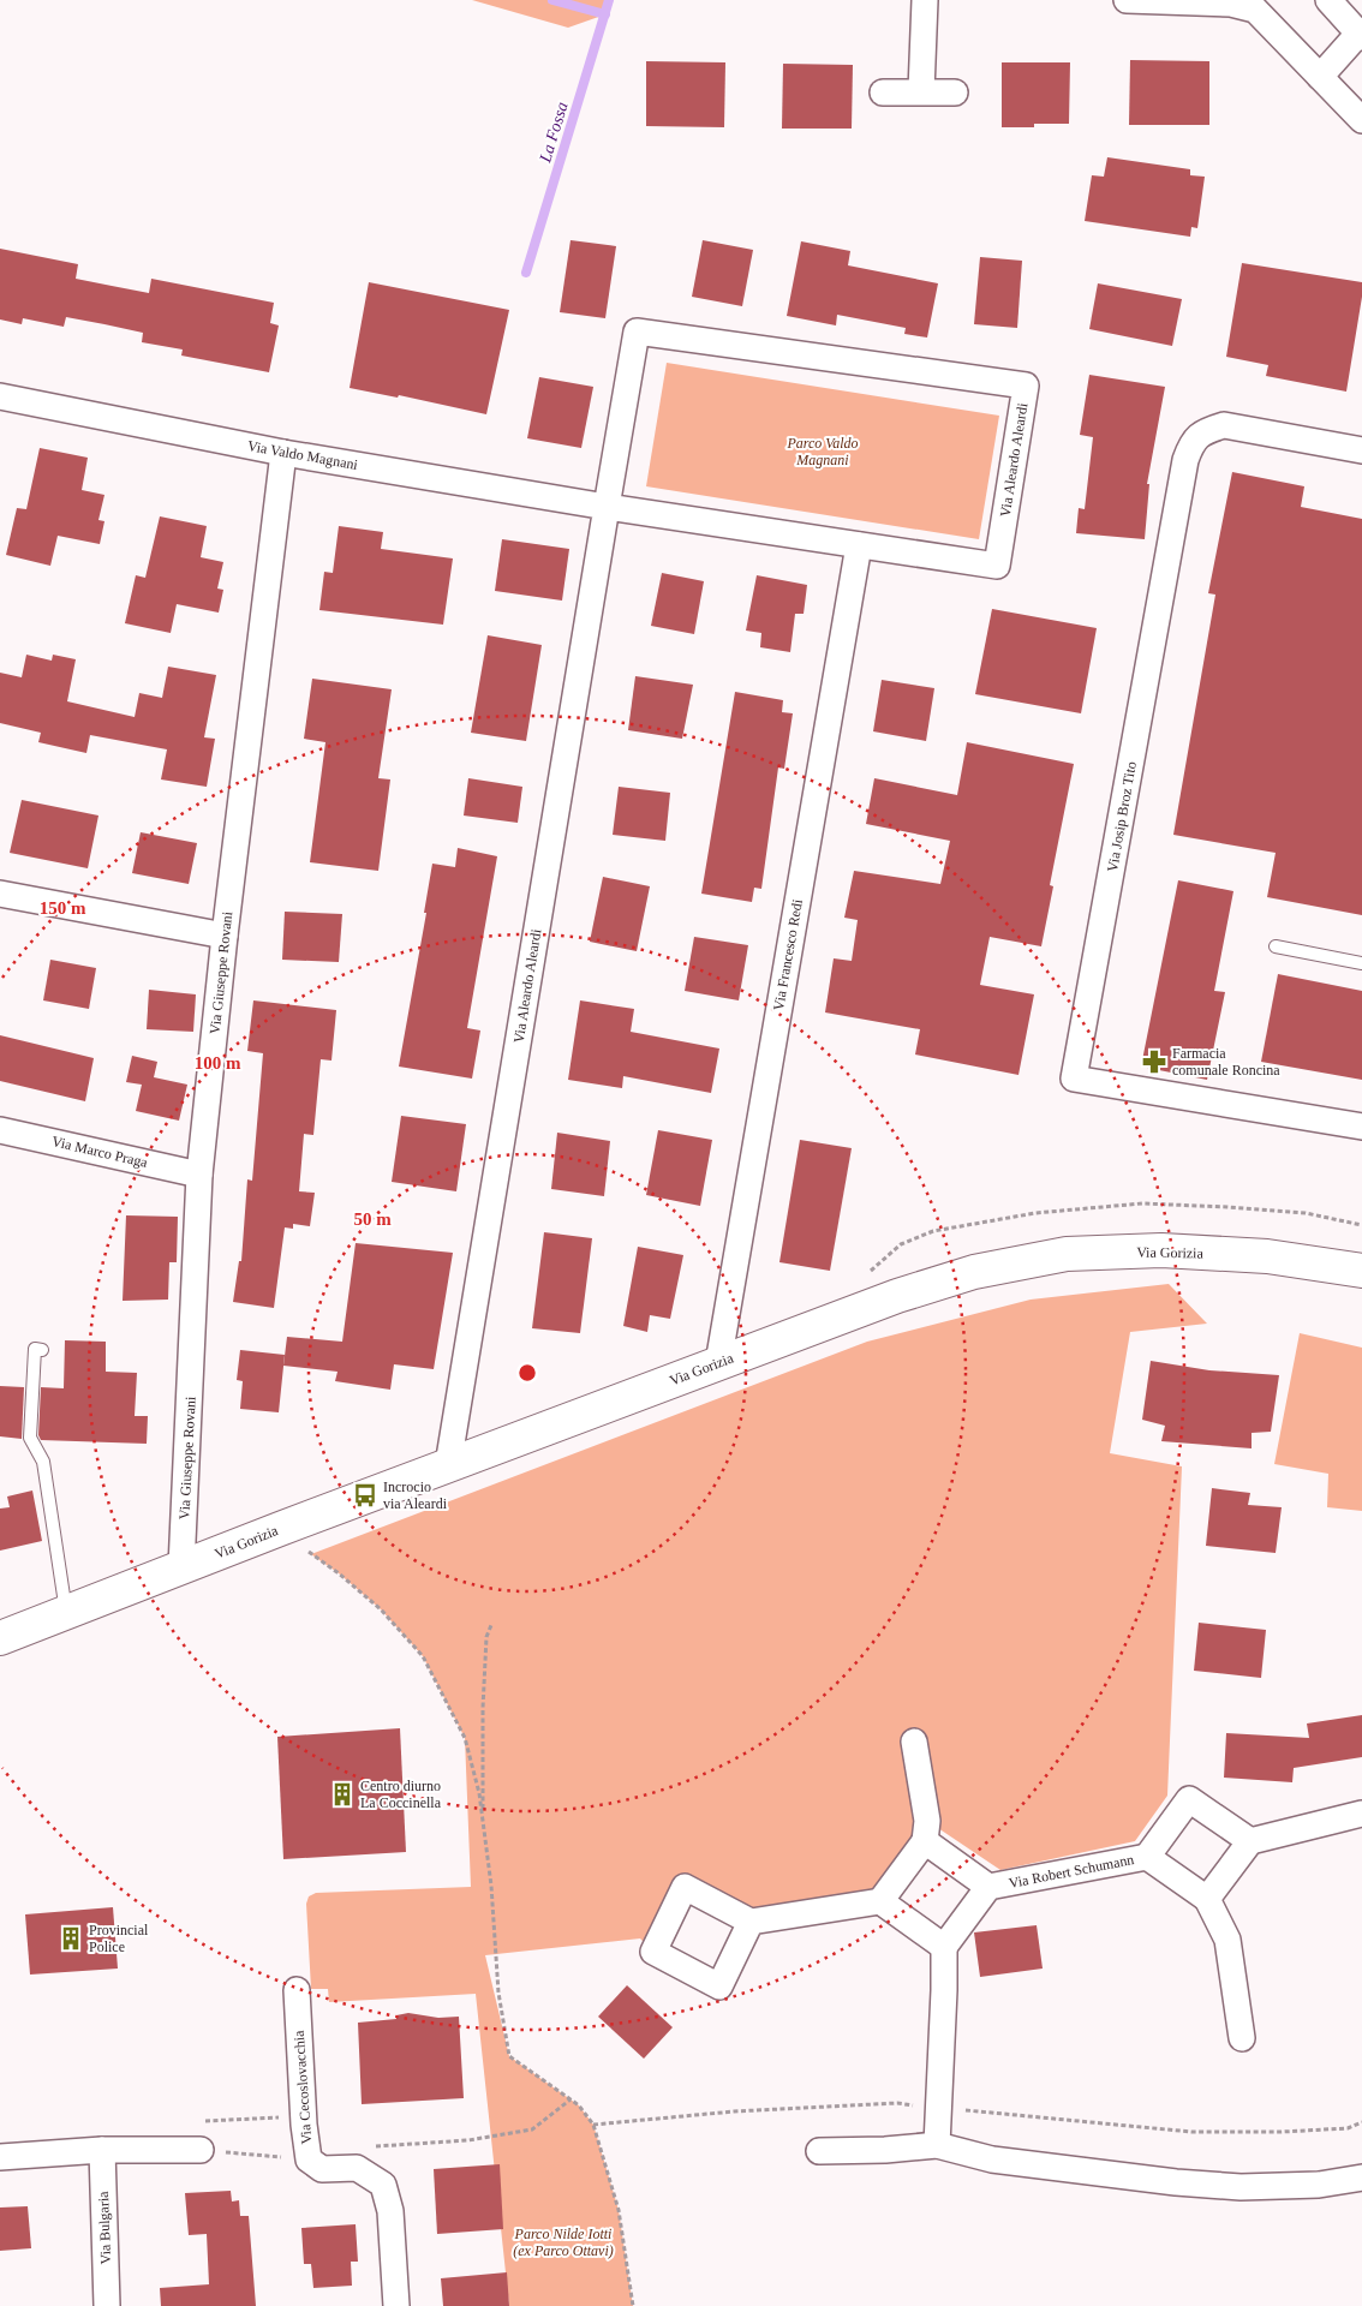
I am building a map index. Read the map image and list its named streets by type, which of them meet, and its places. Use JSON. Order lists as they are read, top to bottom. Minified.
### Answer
{"streets":{"main road":["Via Gorizia"],"street":["Via Valdo Magnani","Via Aleardo Aleardi","Via Josip Broz Tito","Via Francesco Redi","Via Giuseppe Rovani","Via Marco Praga","Via Robert Schumann","Via Cecoslovacchia","Via Bulgaria"]},"crossings":[["Via Valdo Magnani","Via Aleardo Aleardi"],["Via Valdo Magnani","Via Giuseppe Rovani"],["Via Aleardo Aleardi","Via Francesco Redi"],["Via Aleardo Aleardi","Via Gorizia"],["Via Francesco Redi","Via Gorizia"],["Via Giuseppe Rovani","Via Marco Praga"],["Via Giuseppe Rovani","Via Gorizia"]],"water":["La Fossa"],"parks":["Parco Valdo Magnani","Parco Nilde Iotti (ex Parco Ottavi)"],"places":{"pharmacy":["Farmacia comunale Roncina"],"bus stop":["Incrocio via Aleardi"],"building":["Centro diurno La Coccinella","Provincial Police"]},"rings":["150 m","100 m","50 m"]}
